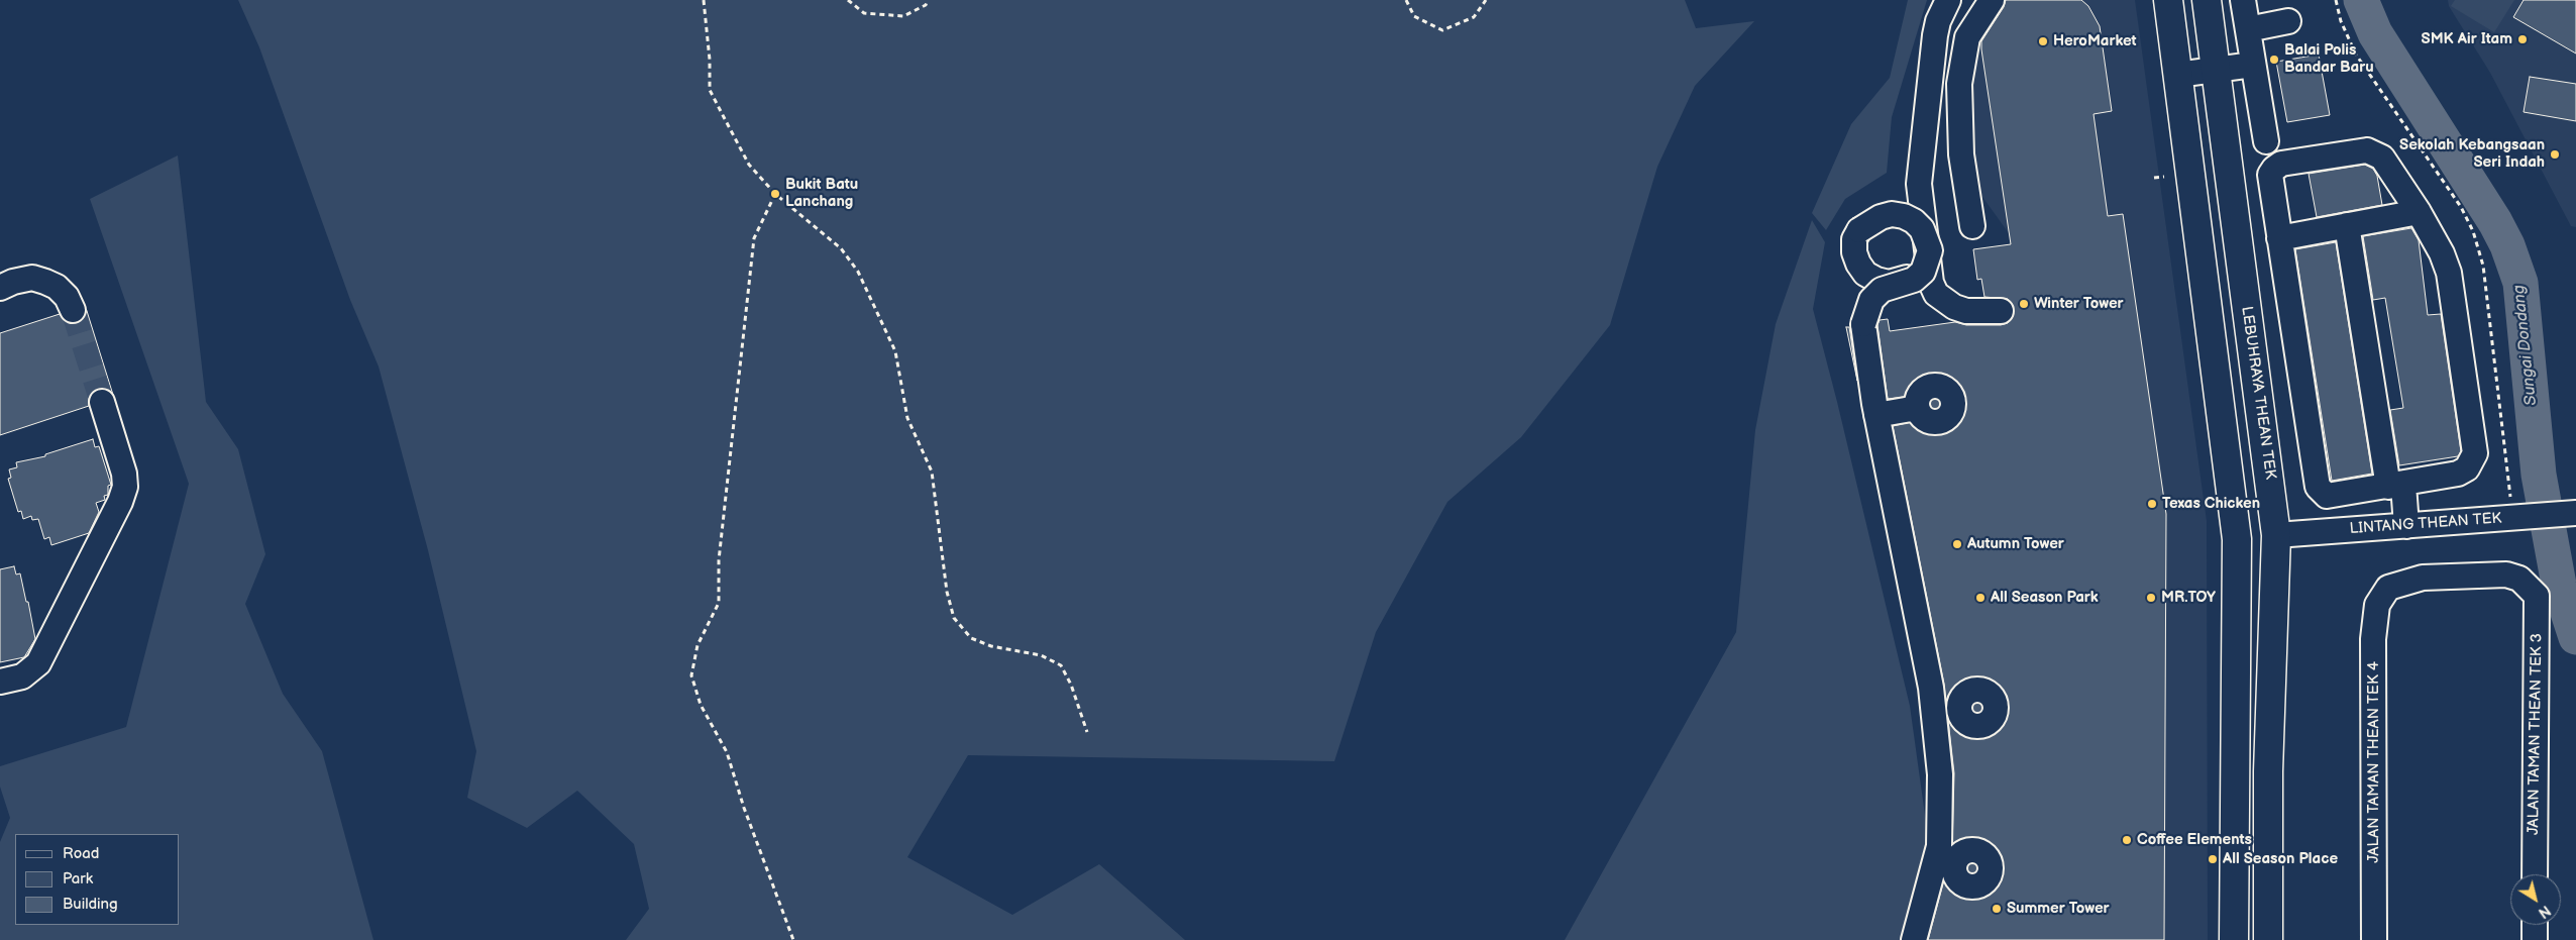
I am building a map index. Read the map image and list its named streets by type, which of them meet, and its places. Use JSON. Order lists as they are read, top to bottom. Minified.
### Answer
{"streets":{"main road":["LEBUHRAYA THEAN TEK"],"street":["LINTANG THEAN TEK","JALAN TAMAN THEAN TEK 3","JALAN TAMAN THEAN TEK 4"]},"crossings":[["LEBUHRAYA THEAN TEK","LINTANG THEAN TEK"],["JALAN TAMAN THEAN TEK 3","JALAN TAMAN THEAN TEK 4"]],"water":["Sungai Dondang"],"places":["SMK Air Itam","HeroMarket","Balai Polis Bandar Baru","Sekolah Kebangsaan Seri Indah","Bukit Batu Lanchang","Winter Tower","Texas Chicken","Autumn Tower","All Season Park","MR.TOY","Coffee Elements","All Season Place","Summer Tower"],"legend":["Road","Park","Building"],"north":"bottom right"}
